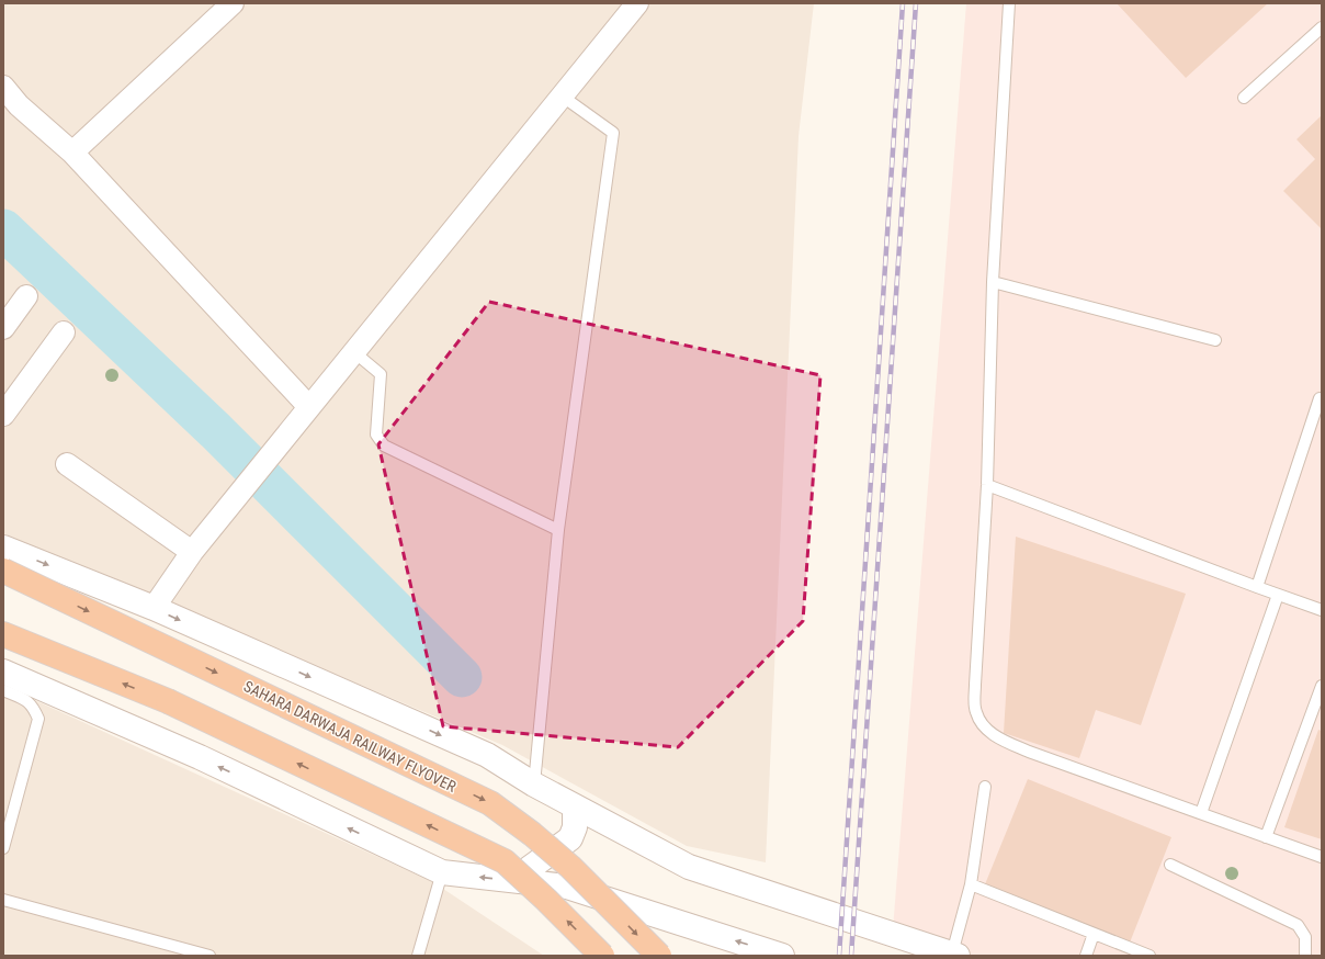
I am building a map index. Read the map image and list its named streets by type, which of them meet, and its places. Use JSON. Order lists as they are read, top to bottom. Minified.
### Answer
{"streets":{"highway":["SAHARA DARWAJA RAILWAY FLYOVER"]}}
